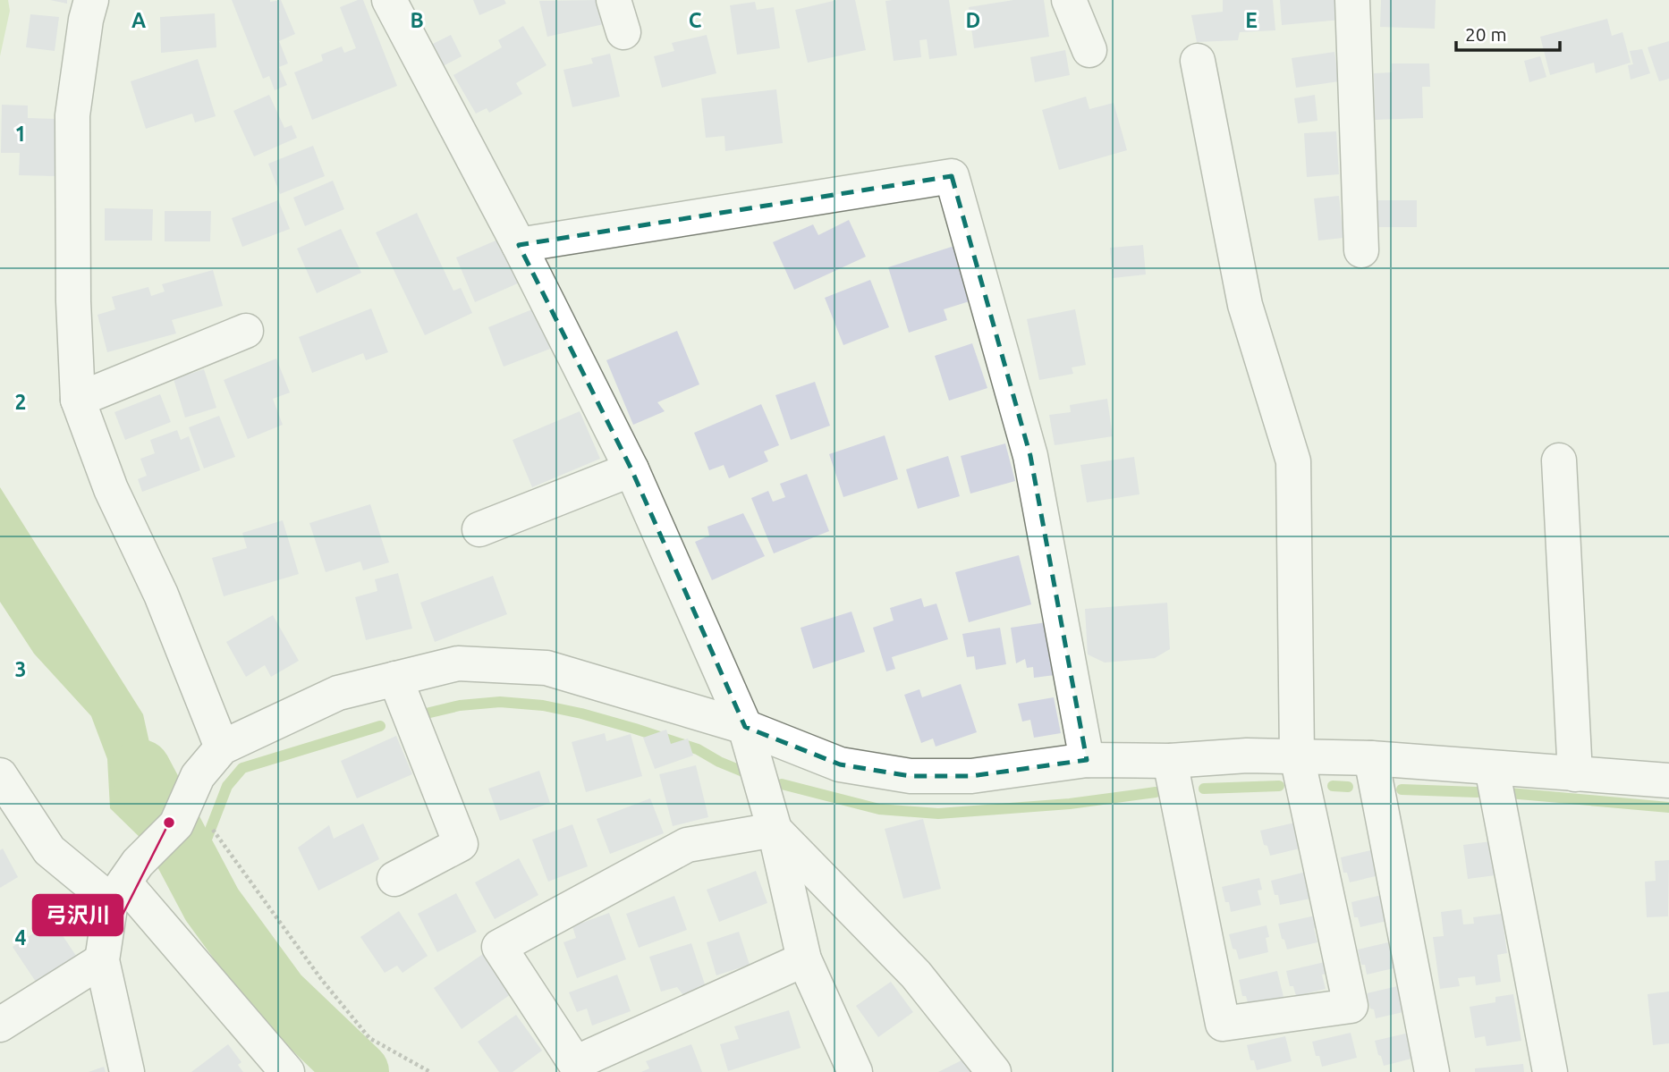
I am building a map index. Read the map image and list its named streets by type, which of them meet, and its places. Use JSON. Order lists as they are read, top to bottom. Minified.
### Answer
{"places":["弓沢川"],"scale_bar":"20 m","grid":{"columns":["A","B","C","D","E"],"rows":["1","2","3","4"]}}
